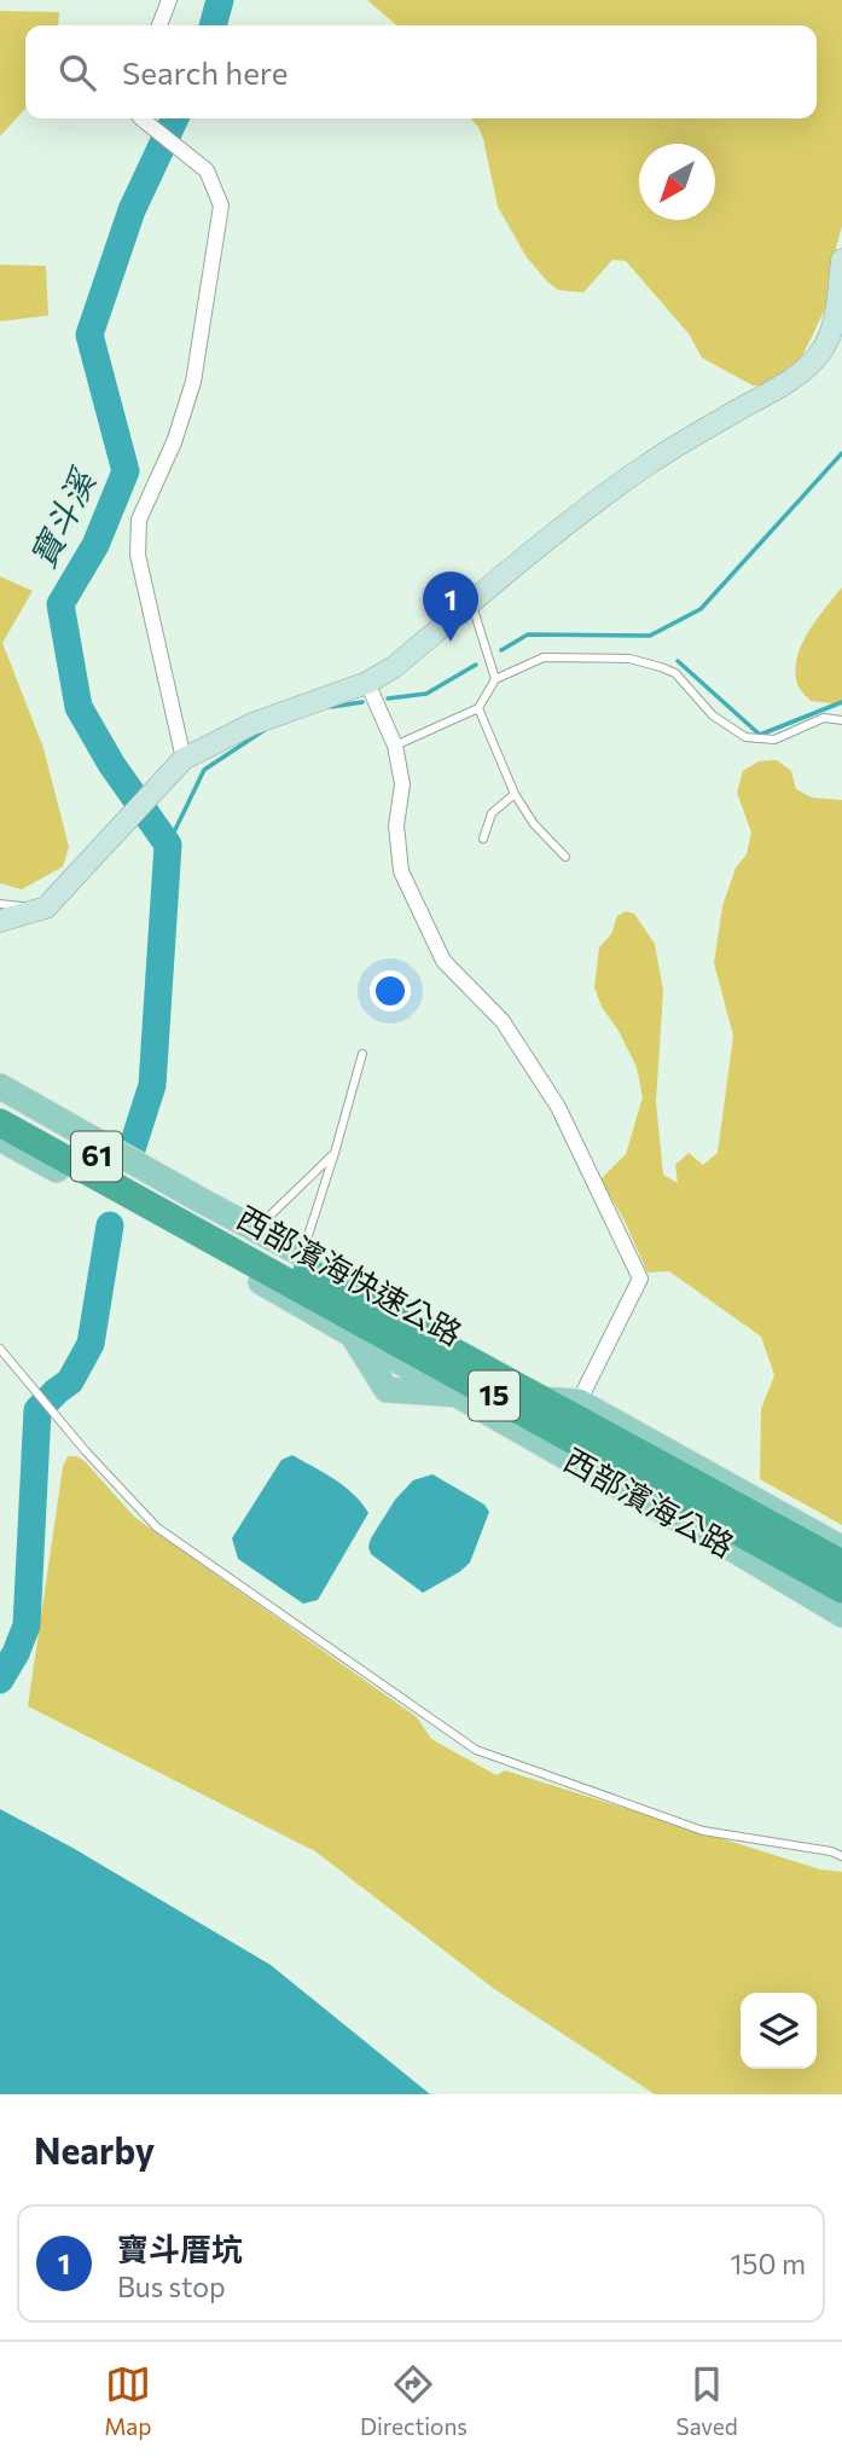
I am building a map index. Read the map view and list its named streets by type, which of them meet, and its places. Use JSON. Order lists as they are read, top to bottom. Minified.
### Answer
{"streets":{"highway":["61","西部濱海快速公路"],"main road":["15","西部濱海公路"]},"water":["寶斗溪"],"north":"bottom left","page":{"search":"Search here","pins":"1","heading":"Nearby","list":[{"mark":"1","name":"寶斗厝坑","note":"Bus stop","value":"150 m"}],"nav":["Map","Directions","Saved"]}}
